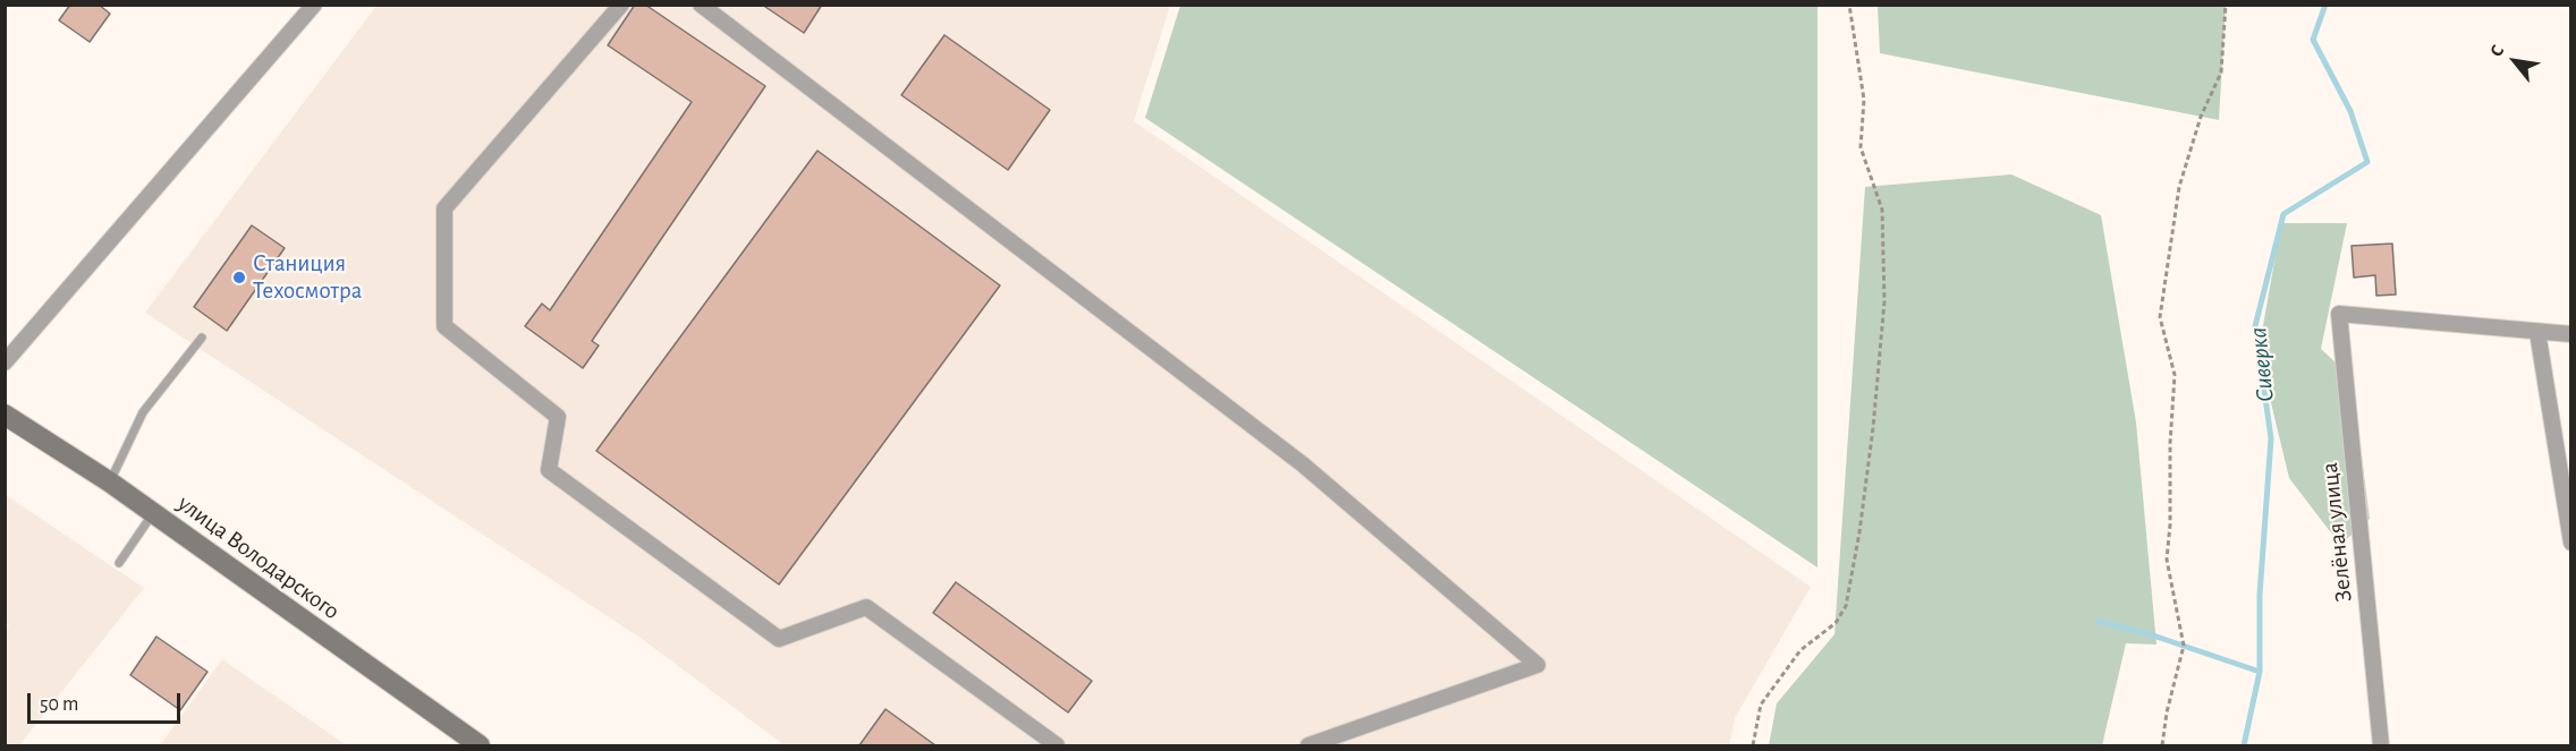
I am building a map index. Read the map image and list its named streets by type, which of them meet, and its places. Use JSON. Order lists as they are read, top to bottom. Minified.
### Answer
{"streets":{"main road":["улица Володарского"],"street":["Зелёная улица"]},"water":["Сиверка"],"places":["Станиция Техосмотра"],"scale_bar":"50 m","north":"top left"}
